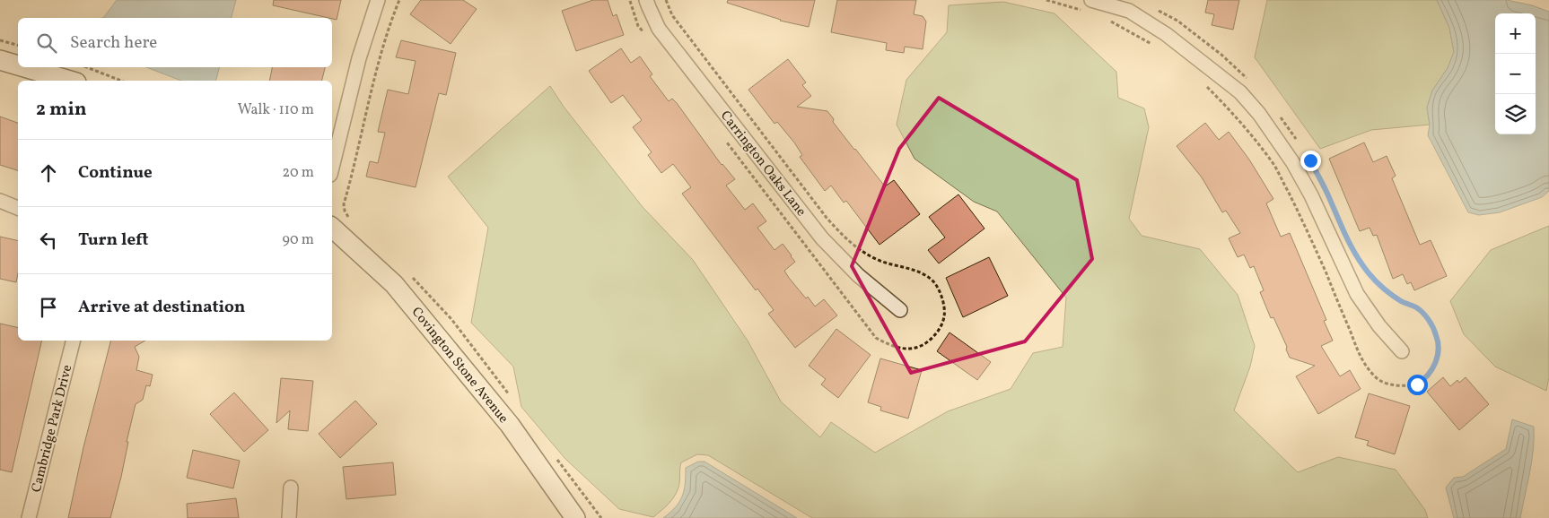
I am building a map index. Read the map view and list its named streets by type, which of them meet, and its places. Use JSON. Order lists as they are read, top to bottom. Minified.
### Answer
{"streets":{"street":["Carrington Oaks Lane","Covington Stone Avenue","Cambridge Park Drive"]},"page":{"map_buttons":["+","−"],"search":"Search here","heading":["2 min","Walk · 110 m"],"list":[["Continue","20 m"],["Turn left","90 m"],"Arrive at destination"]}}
